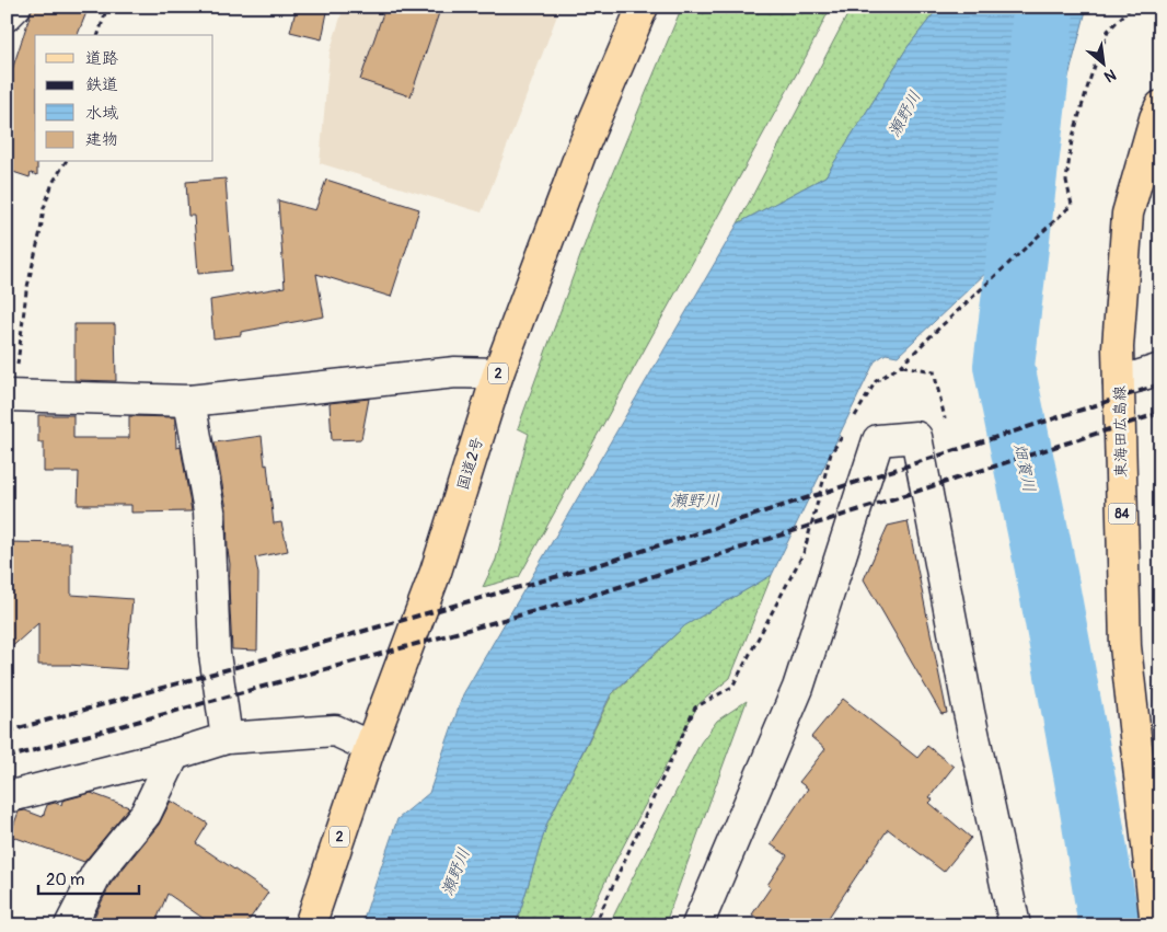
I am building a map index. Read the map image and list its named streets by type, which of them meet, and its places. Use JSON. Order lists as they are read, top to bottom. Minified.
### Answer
{"streets":{"main road":["2","東海田広島線","国道2号","84"]},"water":["瀬野川","畑賀川"],"legend":["道路","鉄道","水域","建物"],"scale_bar":"20 m","north":"bottom right"}
